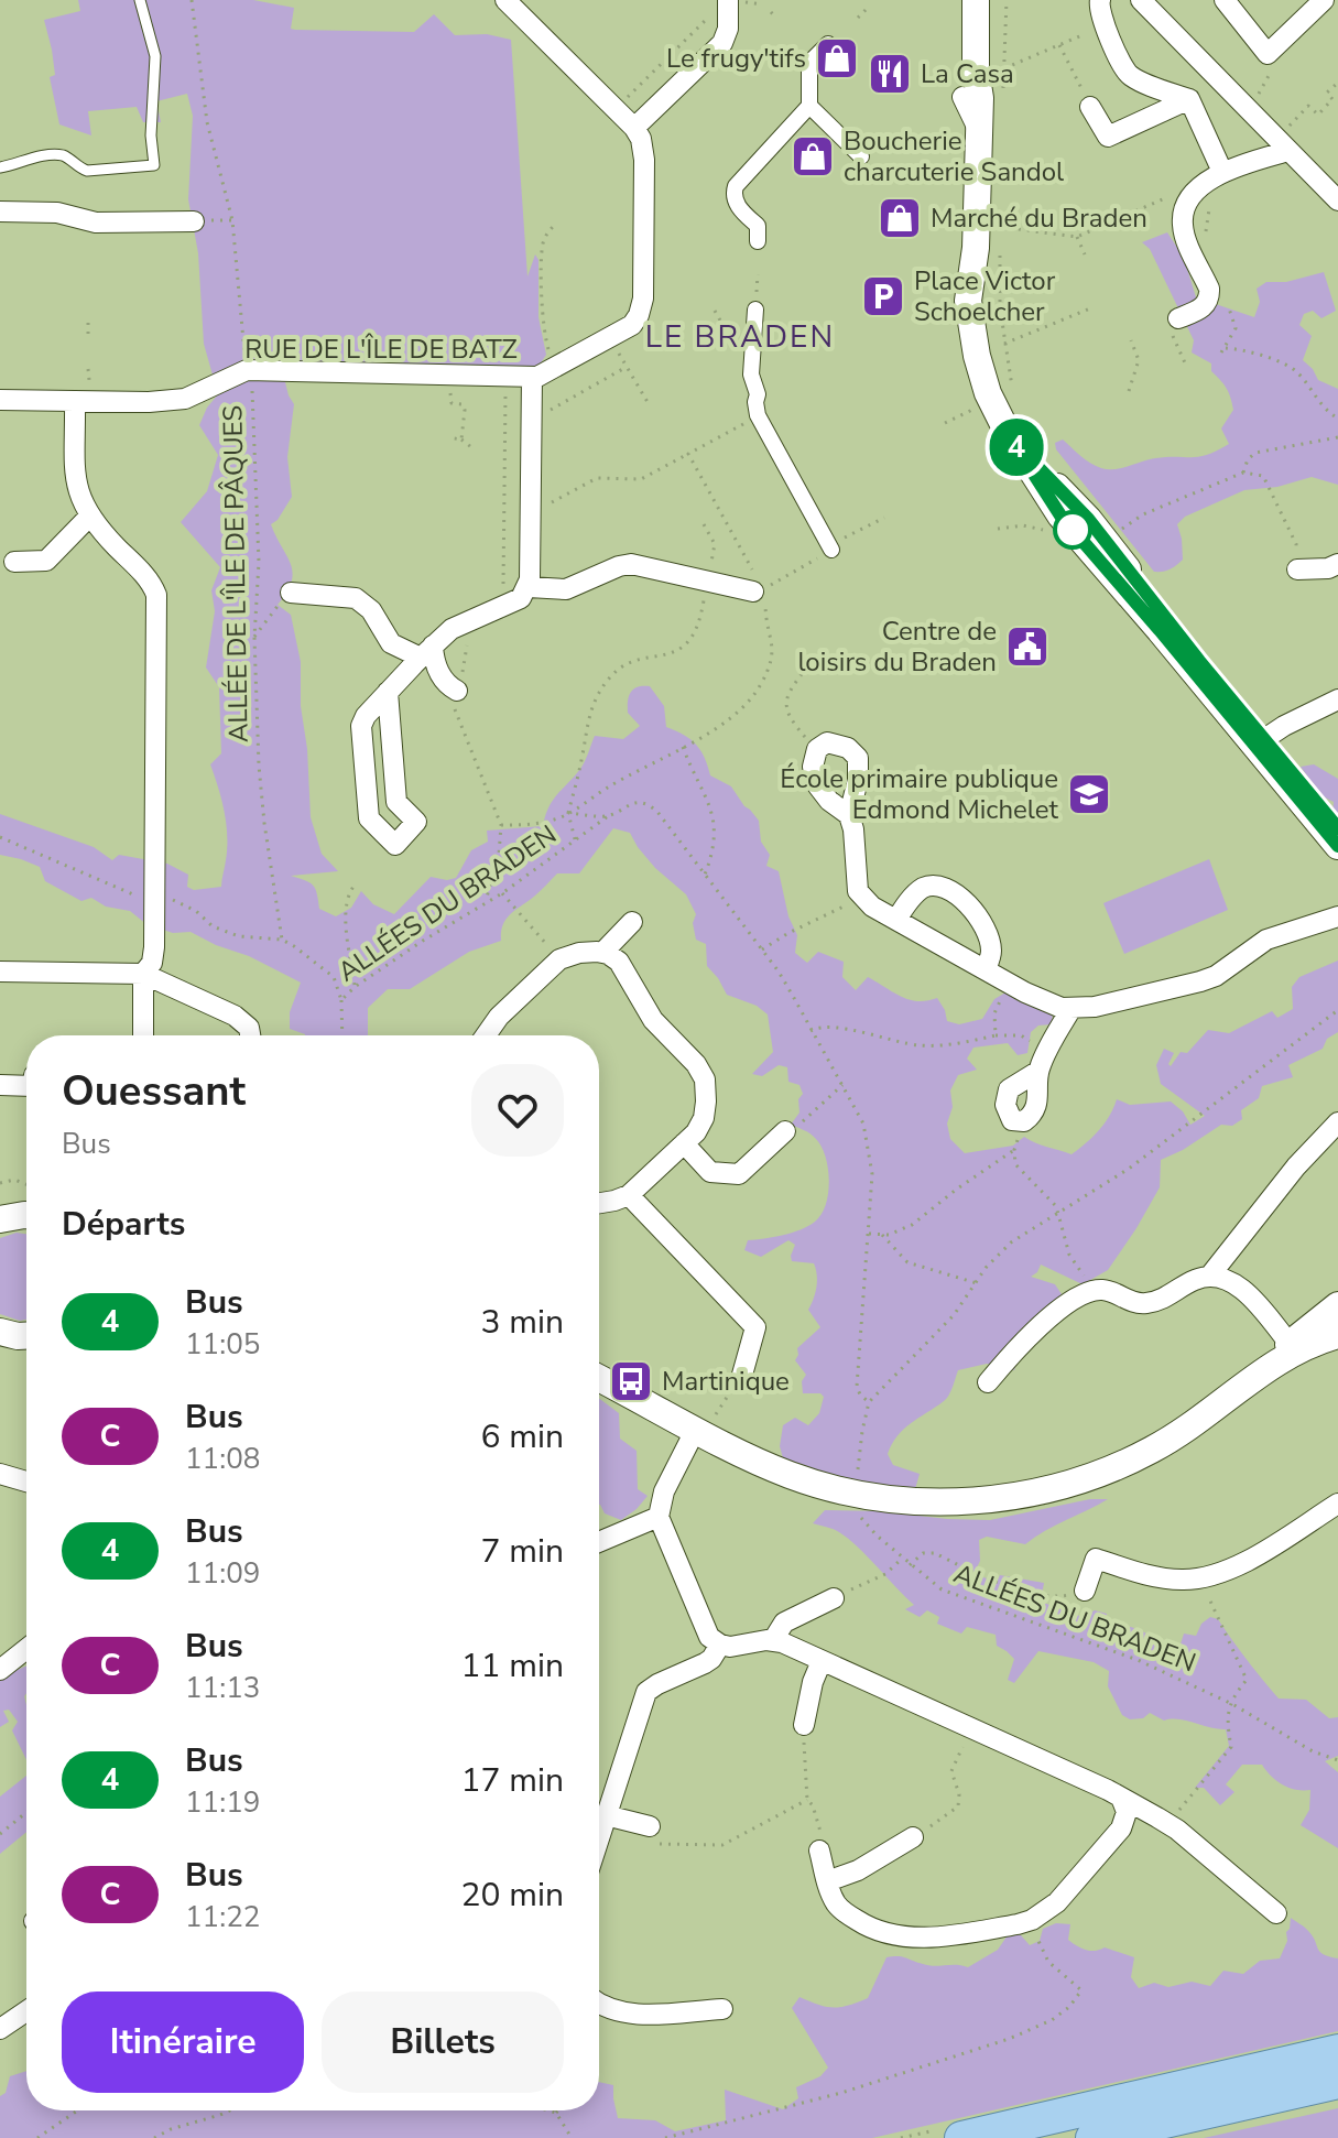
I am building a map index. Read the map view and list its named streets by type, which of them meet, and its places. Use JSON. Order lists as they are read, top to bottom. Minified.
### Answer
{"streets":{"street":["RUE DE L'ÎLE DE BATZ"],"path":["ALLÉE DE L'ÎLE DE PÂQUES","ALLÉES DU BRADEN"]},"crossings":[["RUE DE L'ÎLE DE BATZ","ALLÉE DE L'ÎLE DE PÂQUES"],["ALLÉE DE L'ÎLE DE PÂQUES","ALLÉES DU BRADEN"]],"districts":["LE BRADEN"],"places":{"shop":["Le frugy'tifs","Boucherie charcuterie Sandol","Marché du Braden"],"restaurant":["La Casa"],"parking":["Place Victor Schoelcher"],"public building":["Centre de loisirs du Braden"],"school or university":["École primaire publique Edmond Michelet"],"bus stop":["Martinique"]},"lines":["bus line 4"],"page":{"on_map":"4","heading":[["Ouessant","Bus"],"Départs"],"list":[{"mark":"4","name":"Bus","note":"11:05","value":"3 min"},{"mark":"C","name":"Bus","note":"11:08","value":"6 min"},{"mark":"4","name":"Bus","note":"11:09","value":"7 min"},{"mark":"C","name":"Bus","note":"11:13","value":"11 min"},{"mark":"4","name":"Bus","note":"11:19","value":"17 min"},{"mark":"C","name":"Bus","note":"11:22","value":"20 min"}],"buttons":["Itinéraire","Billets"]}}
